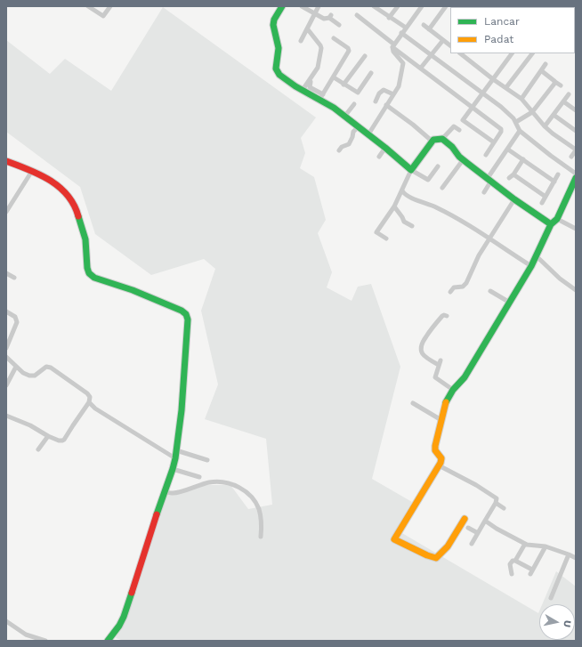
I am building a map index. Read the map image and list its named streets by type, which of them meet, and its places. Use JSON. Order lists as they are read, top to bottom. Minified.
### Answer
{"legend":["Lancar","Padat"],"north":"right"}
